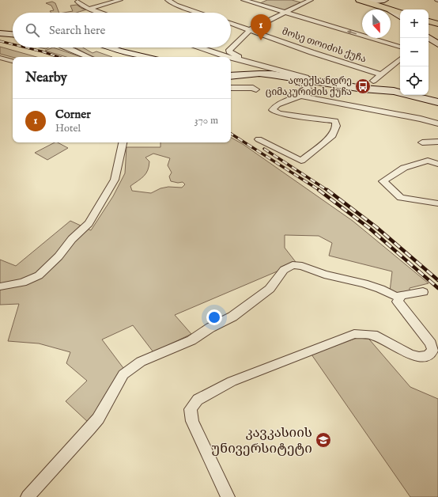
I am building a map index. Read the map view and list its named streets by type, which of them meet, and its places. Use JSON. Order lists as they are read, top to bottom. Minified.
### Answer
{"streets":{"street":["მოსე თოიძის ქუჩა"]},"places":{"bus stop":["ალექსანდრე ციმაკურიძის ქუჩა"],"school or university":["კავკასიის უნივერსიტეტი"]},"north":"bottom","page":{"map_buttons":["+","−"],"search":"Search here","pins":"1","heading":"Nearby","list":[{"mark":"1","name":"Corner","note":"Hotel","value":"370 m"}]}}
